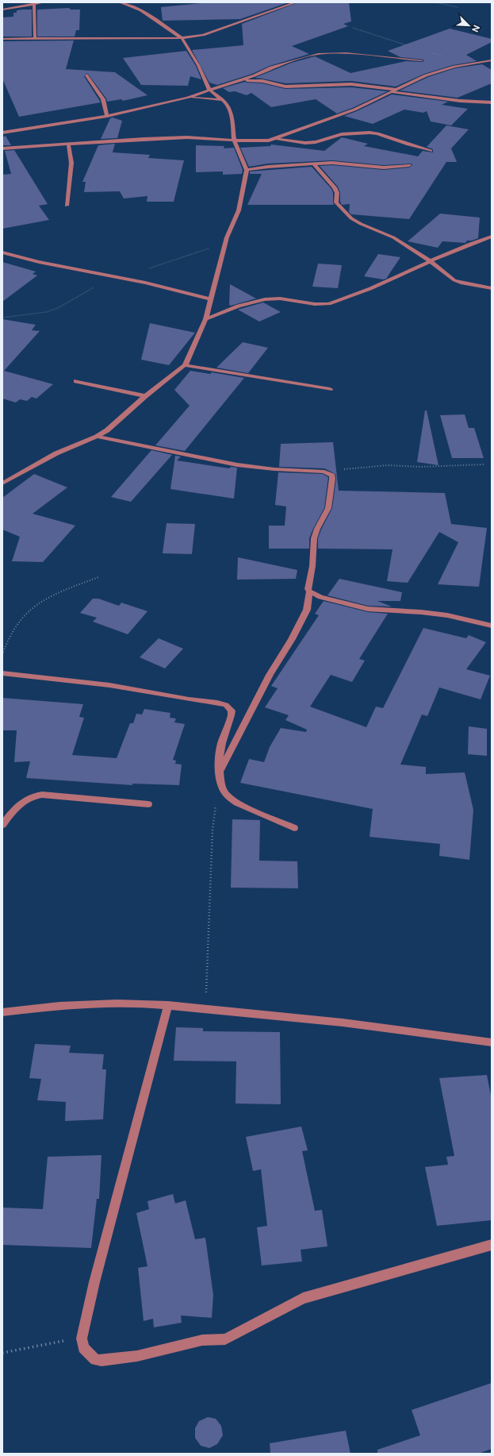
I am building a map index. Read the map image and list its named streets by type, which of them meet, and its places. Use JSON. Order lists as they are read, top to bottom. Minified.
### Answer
{"north":"bottom right"}
